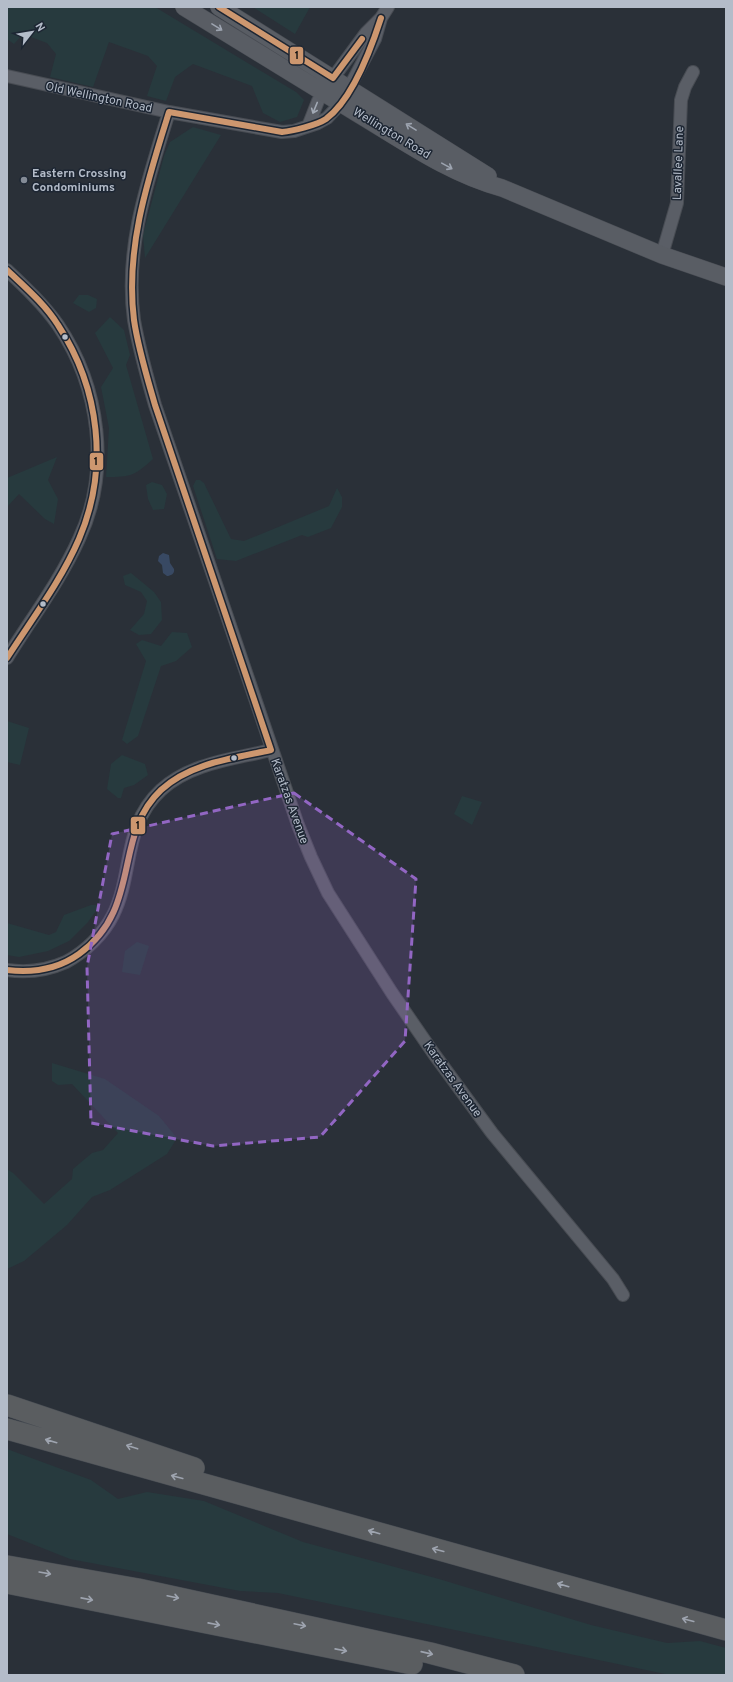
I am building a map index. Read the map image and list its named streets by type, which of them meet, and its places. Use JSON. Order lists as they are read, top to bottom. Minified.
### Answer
{"streets":{"main road":["Wellington Road"],"street":["Old Wellington Road","Lavallee Lane","Karatzas Avenue"]},"crossings":[["Old Wellington Road","Wellington Road"],["Old Wellington Road","Karatzas Avenue"],["Wellington Road","Lavallee Lane"]],"places":["Eastern Crossing Condominiums"],"lines":["transit line 1"],"north":"top right"}
